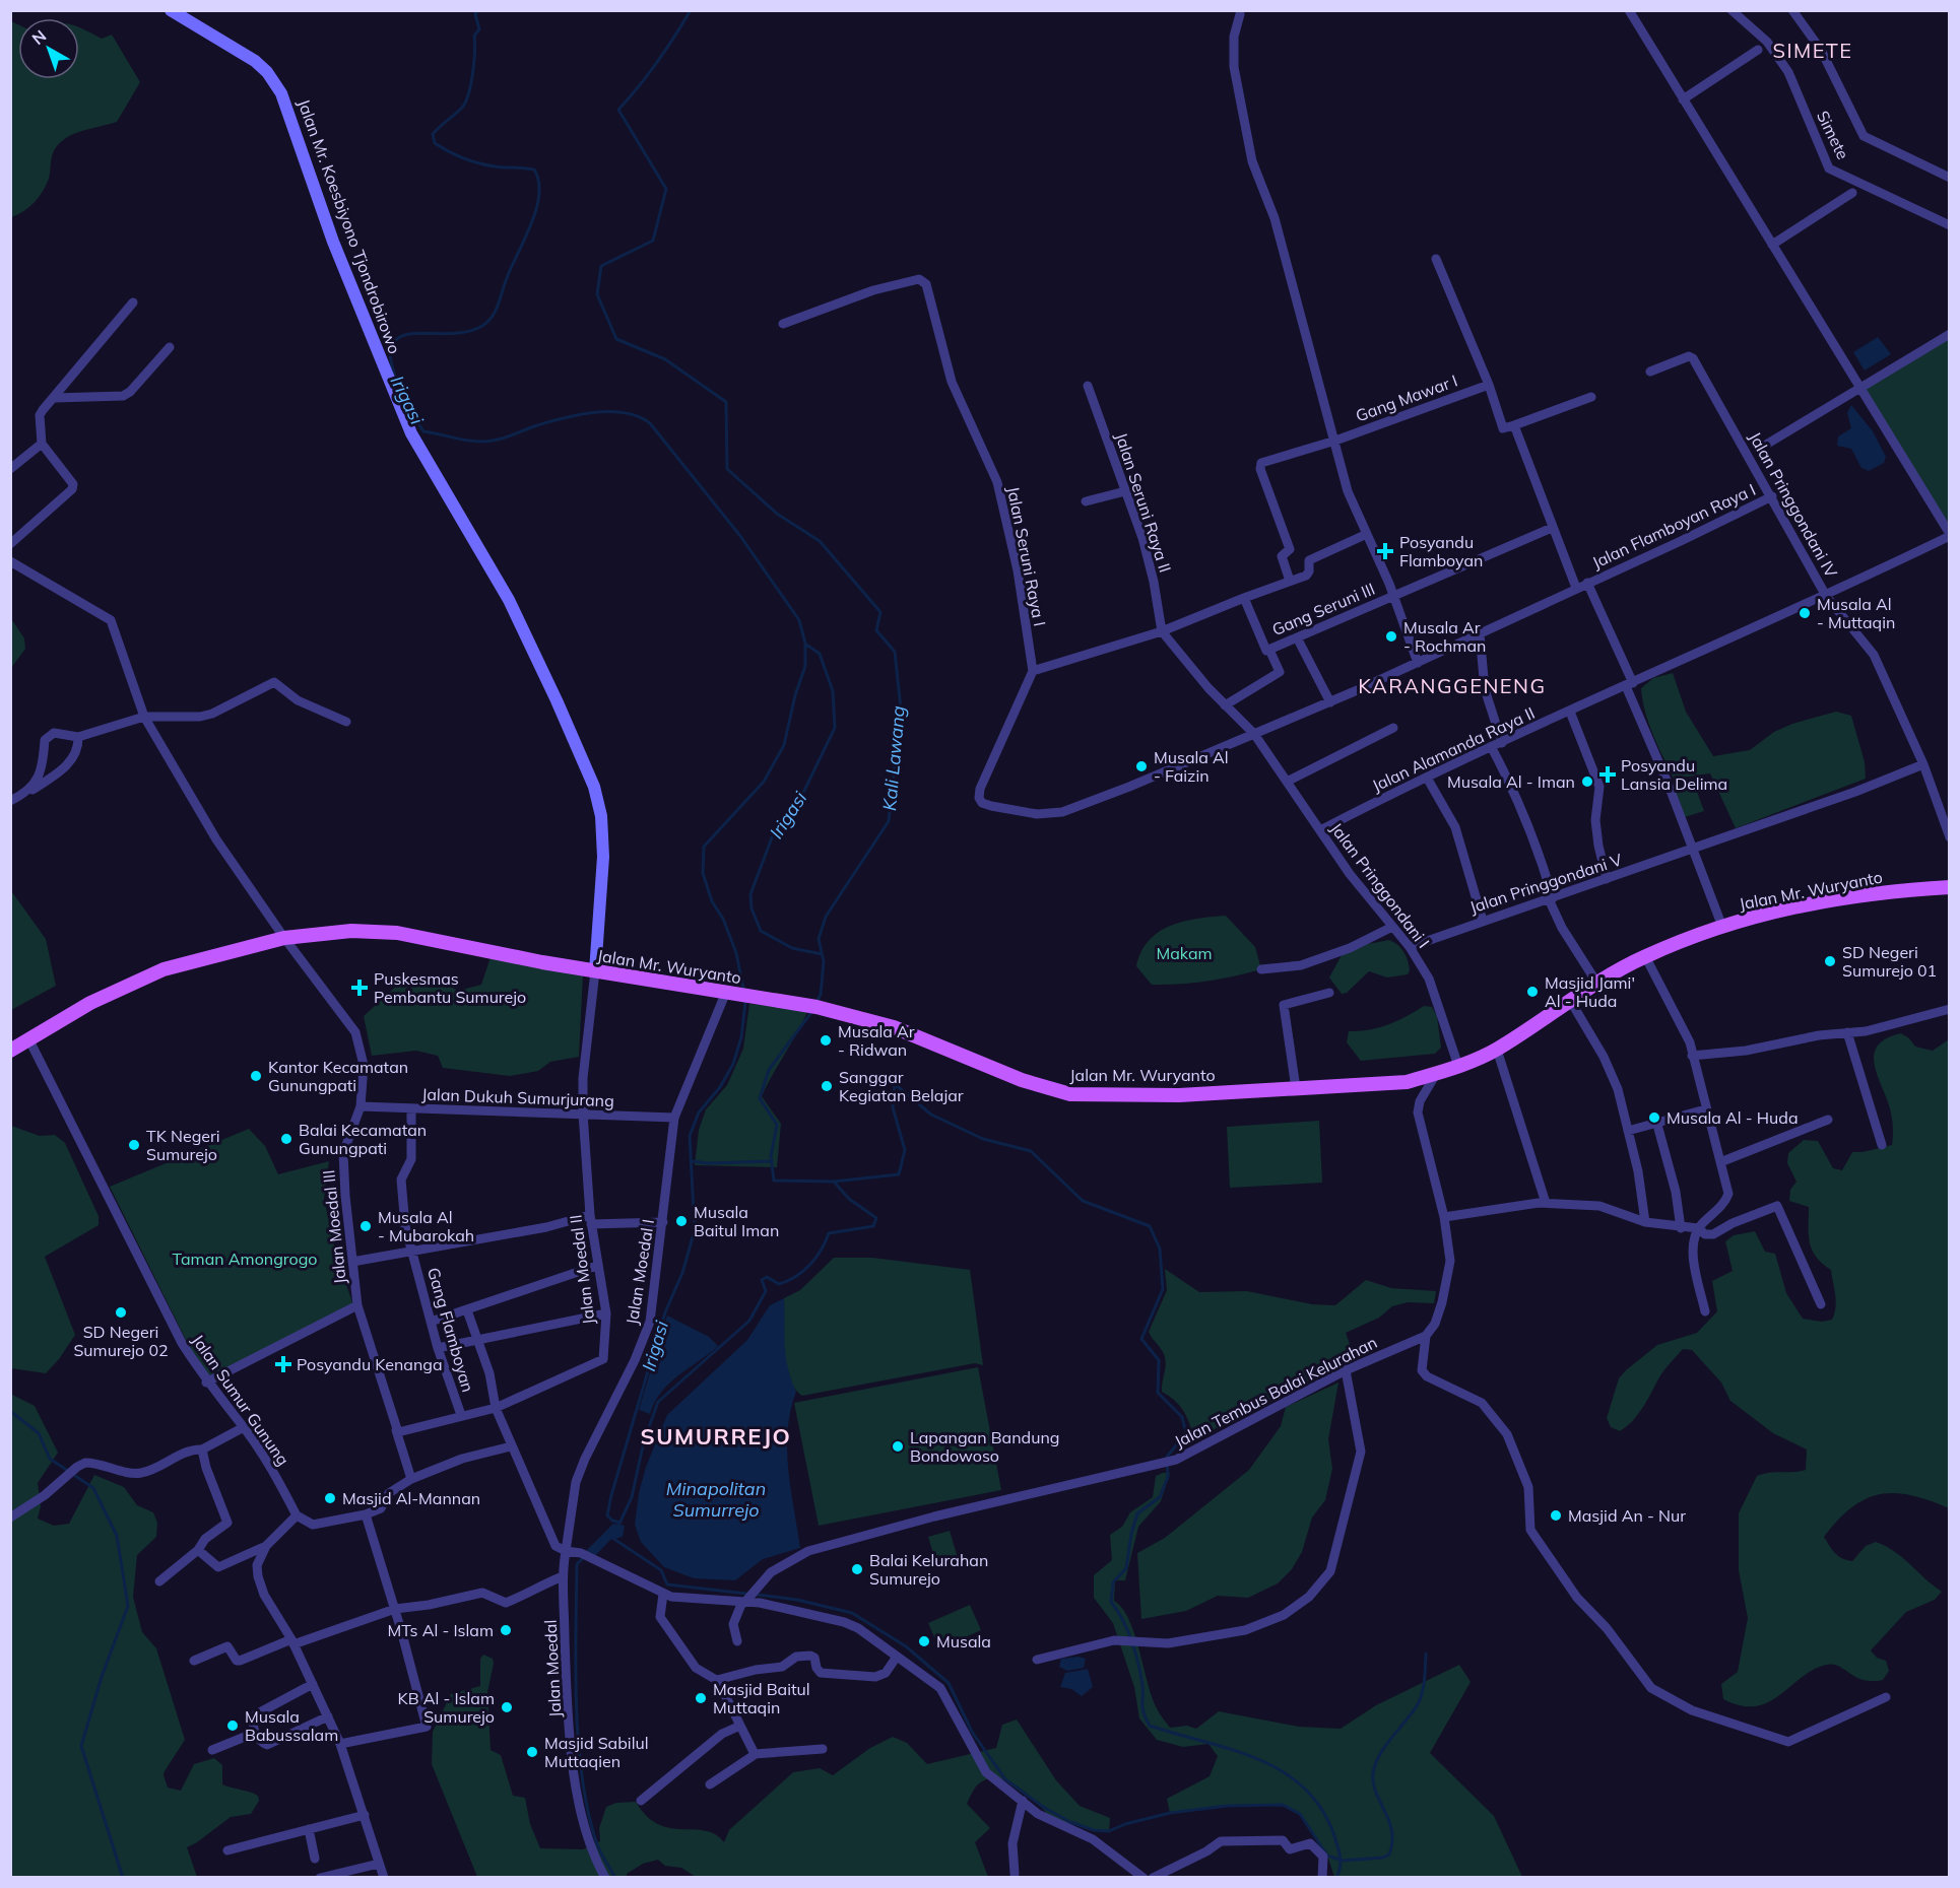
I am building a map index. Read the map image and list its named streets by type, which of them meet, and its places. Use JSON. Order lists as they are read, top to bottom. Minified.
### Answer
{"streets":{"main road":["Jalan Mr. Koesbiyono Tjondrobirowo","Jalan Mr. Wuryanto"],"street":["Simete","Gang Mawar I","Jalan Seruni Raya II","Jalan Pringgondani IV","Jalan Flamboyan Raya I","Jalan Seruni Raya I","Gang Seruni III","Jalan Alamanda Raya II","Jalan Pringgondani V","Jalan Pringgondani I","Jalan Dukuh Sumurjurang","Jalan Moedal III","Jalan Moedal II","Jalan Moedal I","Gang Flamboyan","Jalan Tembus Balai Kelurahan","Jalan Sumur Gunung","Jalan Moedal"]},"crossings":[["Jalan Mr. Koesbiyono Tjondrobirowo","Jalan Mr. Wuryanto"],["Jalan Mr. Koesbiyono Tjondrobirowo","Jalan Moedal II"],["Jalan Pringgondani IV","Jalan Flamboyan Raya I"],["Jalan Pringgondani IV","Jalan Alamanda Raya II"],["Jalan Pringgondani IV","Jalan Pringgondani V"],["Jalan Flamboyan Raya I","Jalan Pringgondani I"],["Jalan Alamanda Raya II","Jalan Pringgondani I"],["Jalan Pringgondani V","Jalan Pringgondani I"],["Jalan Pringgondani I","Jalan Mr. Wuryanto"],["Jalan Mr. Wuryanto","Jalan Moedal III"],["Jalan Mr. Wuryanto","Jalan Moedal II"],["Jalan Mr. Wuryanto","Jalan Moedal I"],["Jalan Mr. Wuryanto","Jalan Sumur Gunung"],["Jalan Dukuh Sumurjurang","Jalan Moedal III"],["Jalan Dukuh Sumurjurang","Jalan Moedal II"],["Jalan Dukuh Sumurjurang","Jalan Moedal I"],["Jalan Dukuh Sumurjurang","Gang Flamboyan"],["Jalan Moedal I","Jalan Moedal"]],"districts":["SIMETE","KARANGGENENG","SUMURREJO"],"water":["Irigasi","Kali Lawang","Minapolitan Sumurrejo"],"parks":["Makam","Taman Amongrogo"],"places":{"health":["Posyandu Flamboyan","Posyandu Lansia Delima","Puskesmas Pembantu Sumurejo","Posyandu Kenanga"],"other":["Musala Al - Muttaqin","Musala Ar - Rochman","Musala Al - Faizin","Musala Al - Iman","SD Negeri Sumurejo 01","Masjid Jami' Al - Huda","Musala Ar - Ridwan","Kantor Kecamatan Gunungpati","Sanggar Kegiatan Belajar","Musala Al - Huda","Balai Kecamatan Gunungpati","TK Negeri Sumurejo","Musala Baitul Iman","Musala Al - Mubarokah","SD Negeri Sumurejo 02","Lapangan Bandung Bondowoso","Masjid Al-Mannan","Masjid An - Nur","Balai Kelurahan Sumurejo","MTs Al - Islam","Musala","Masjid Baitul Muttaqin","KB Al - Islam Sumurejo","Musala Babussalam","Masjid Sabilul Muttaqien"]},"north":"top left"}
